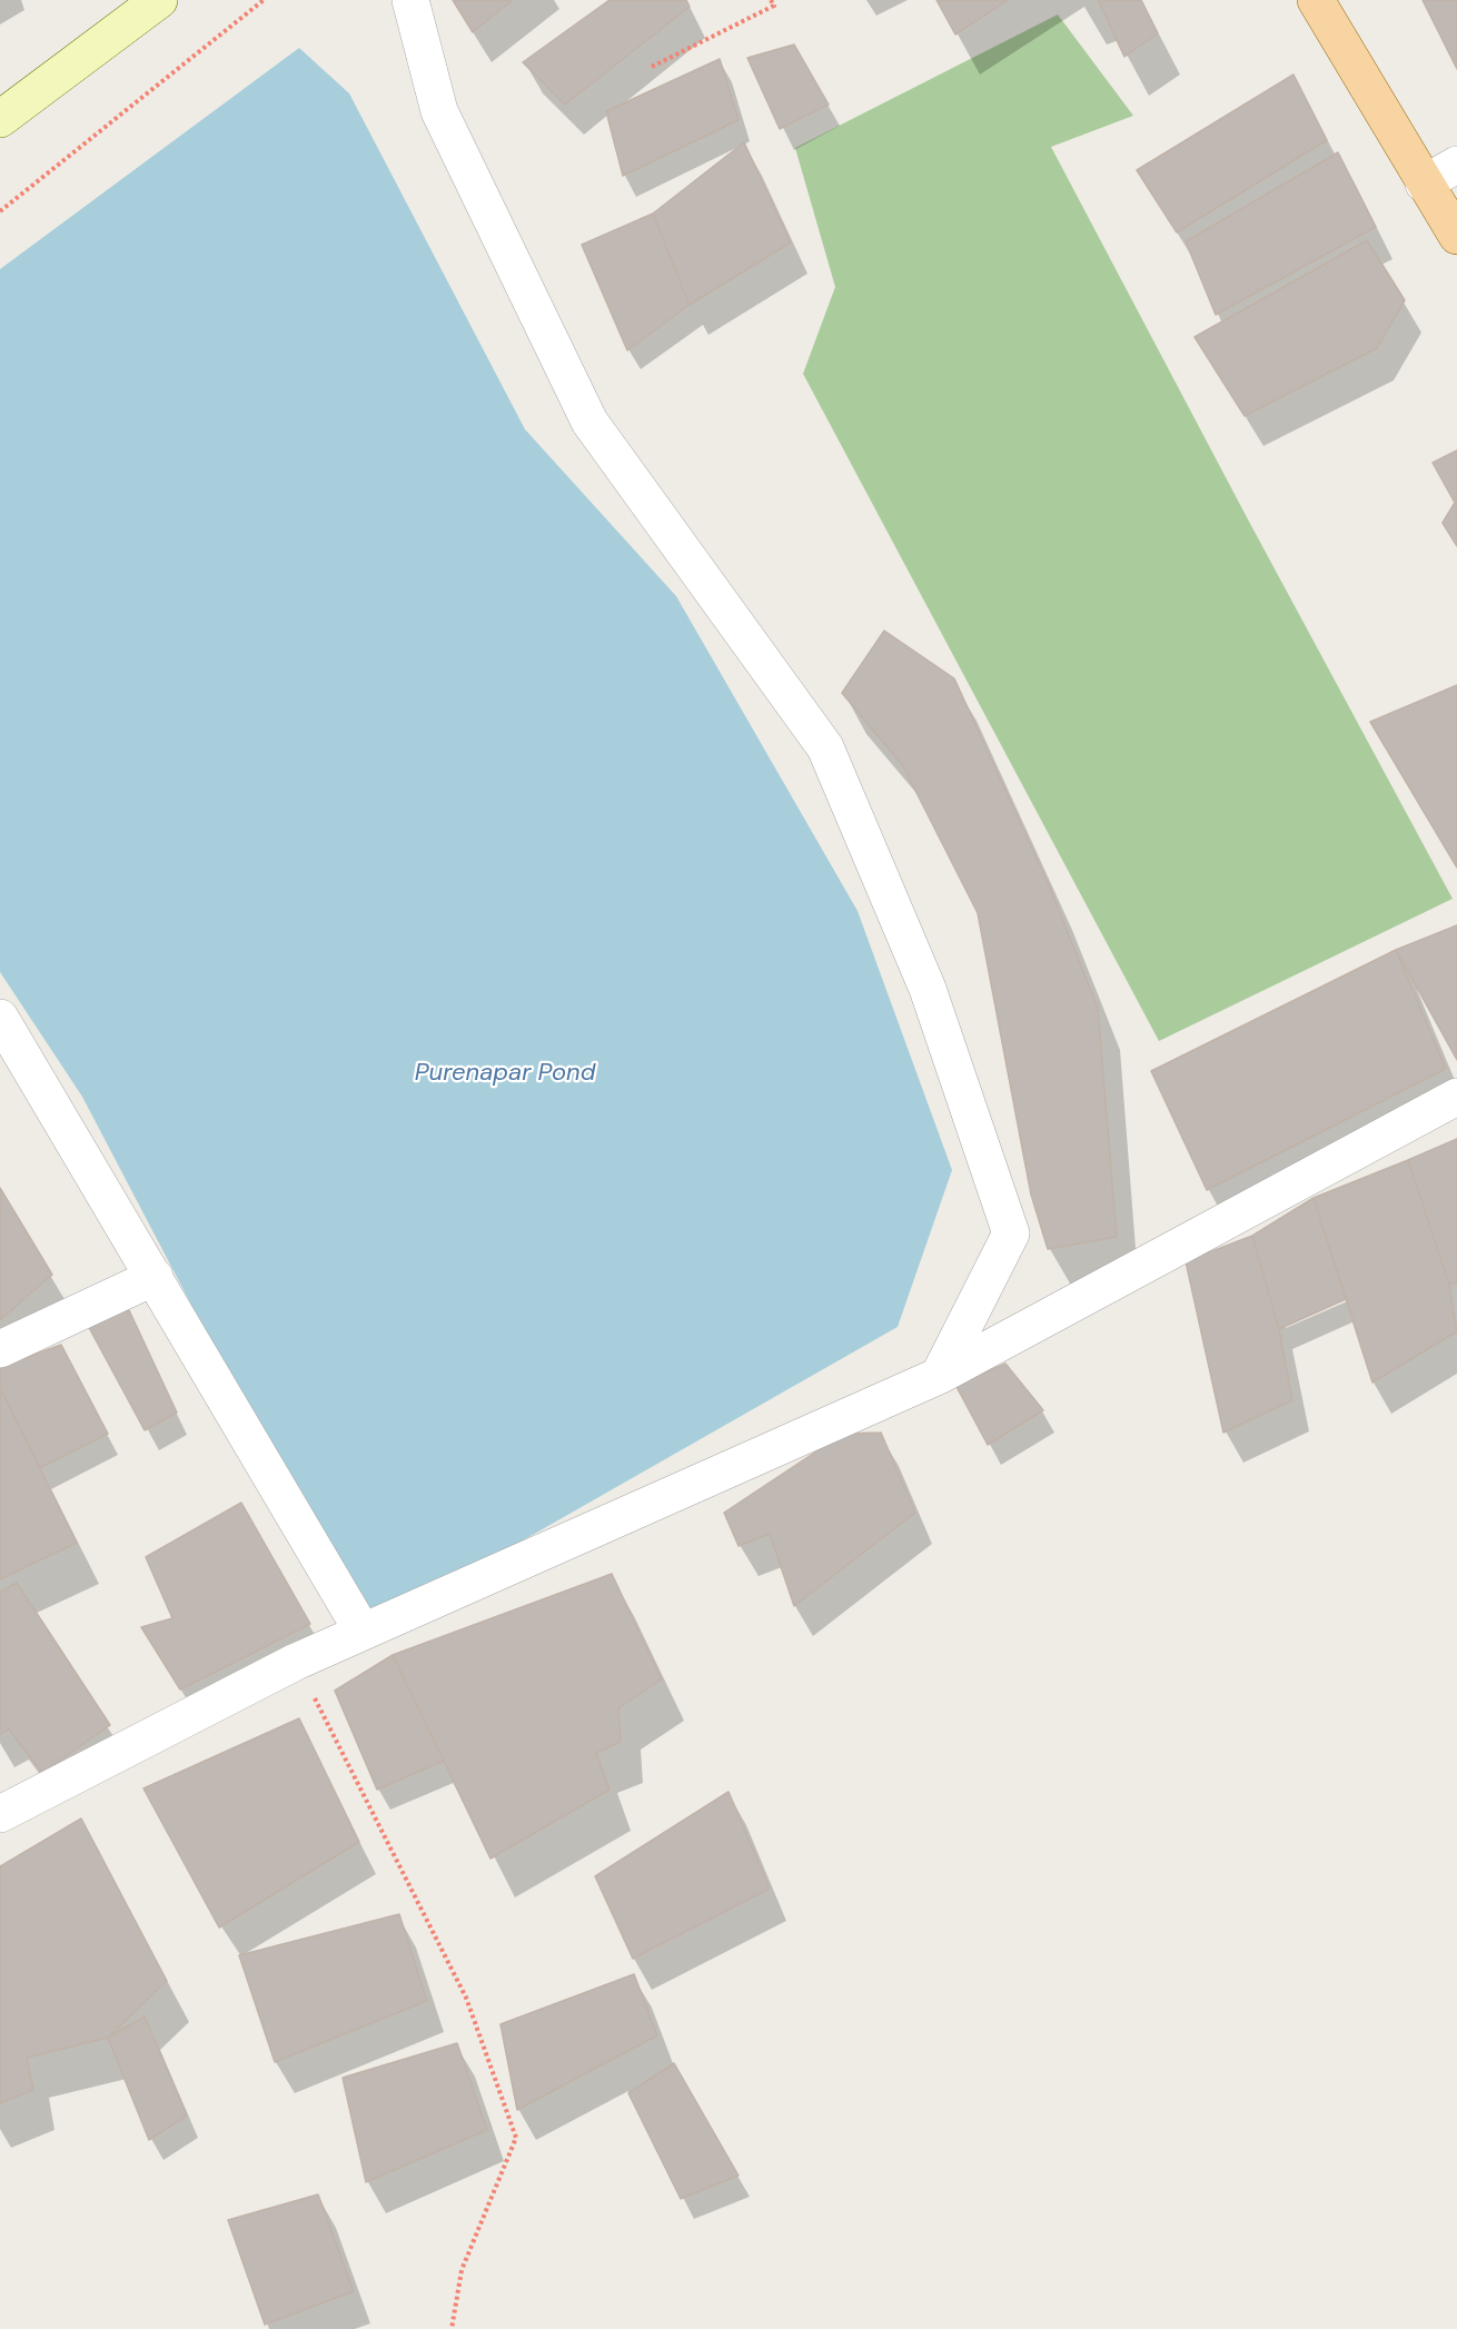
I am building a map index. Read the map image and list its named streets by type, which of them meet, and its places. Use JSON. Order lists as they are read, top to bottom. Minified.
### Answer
{"water":["Purenapar Pond"]}
